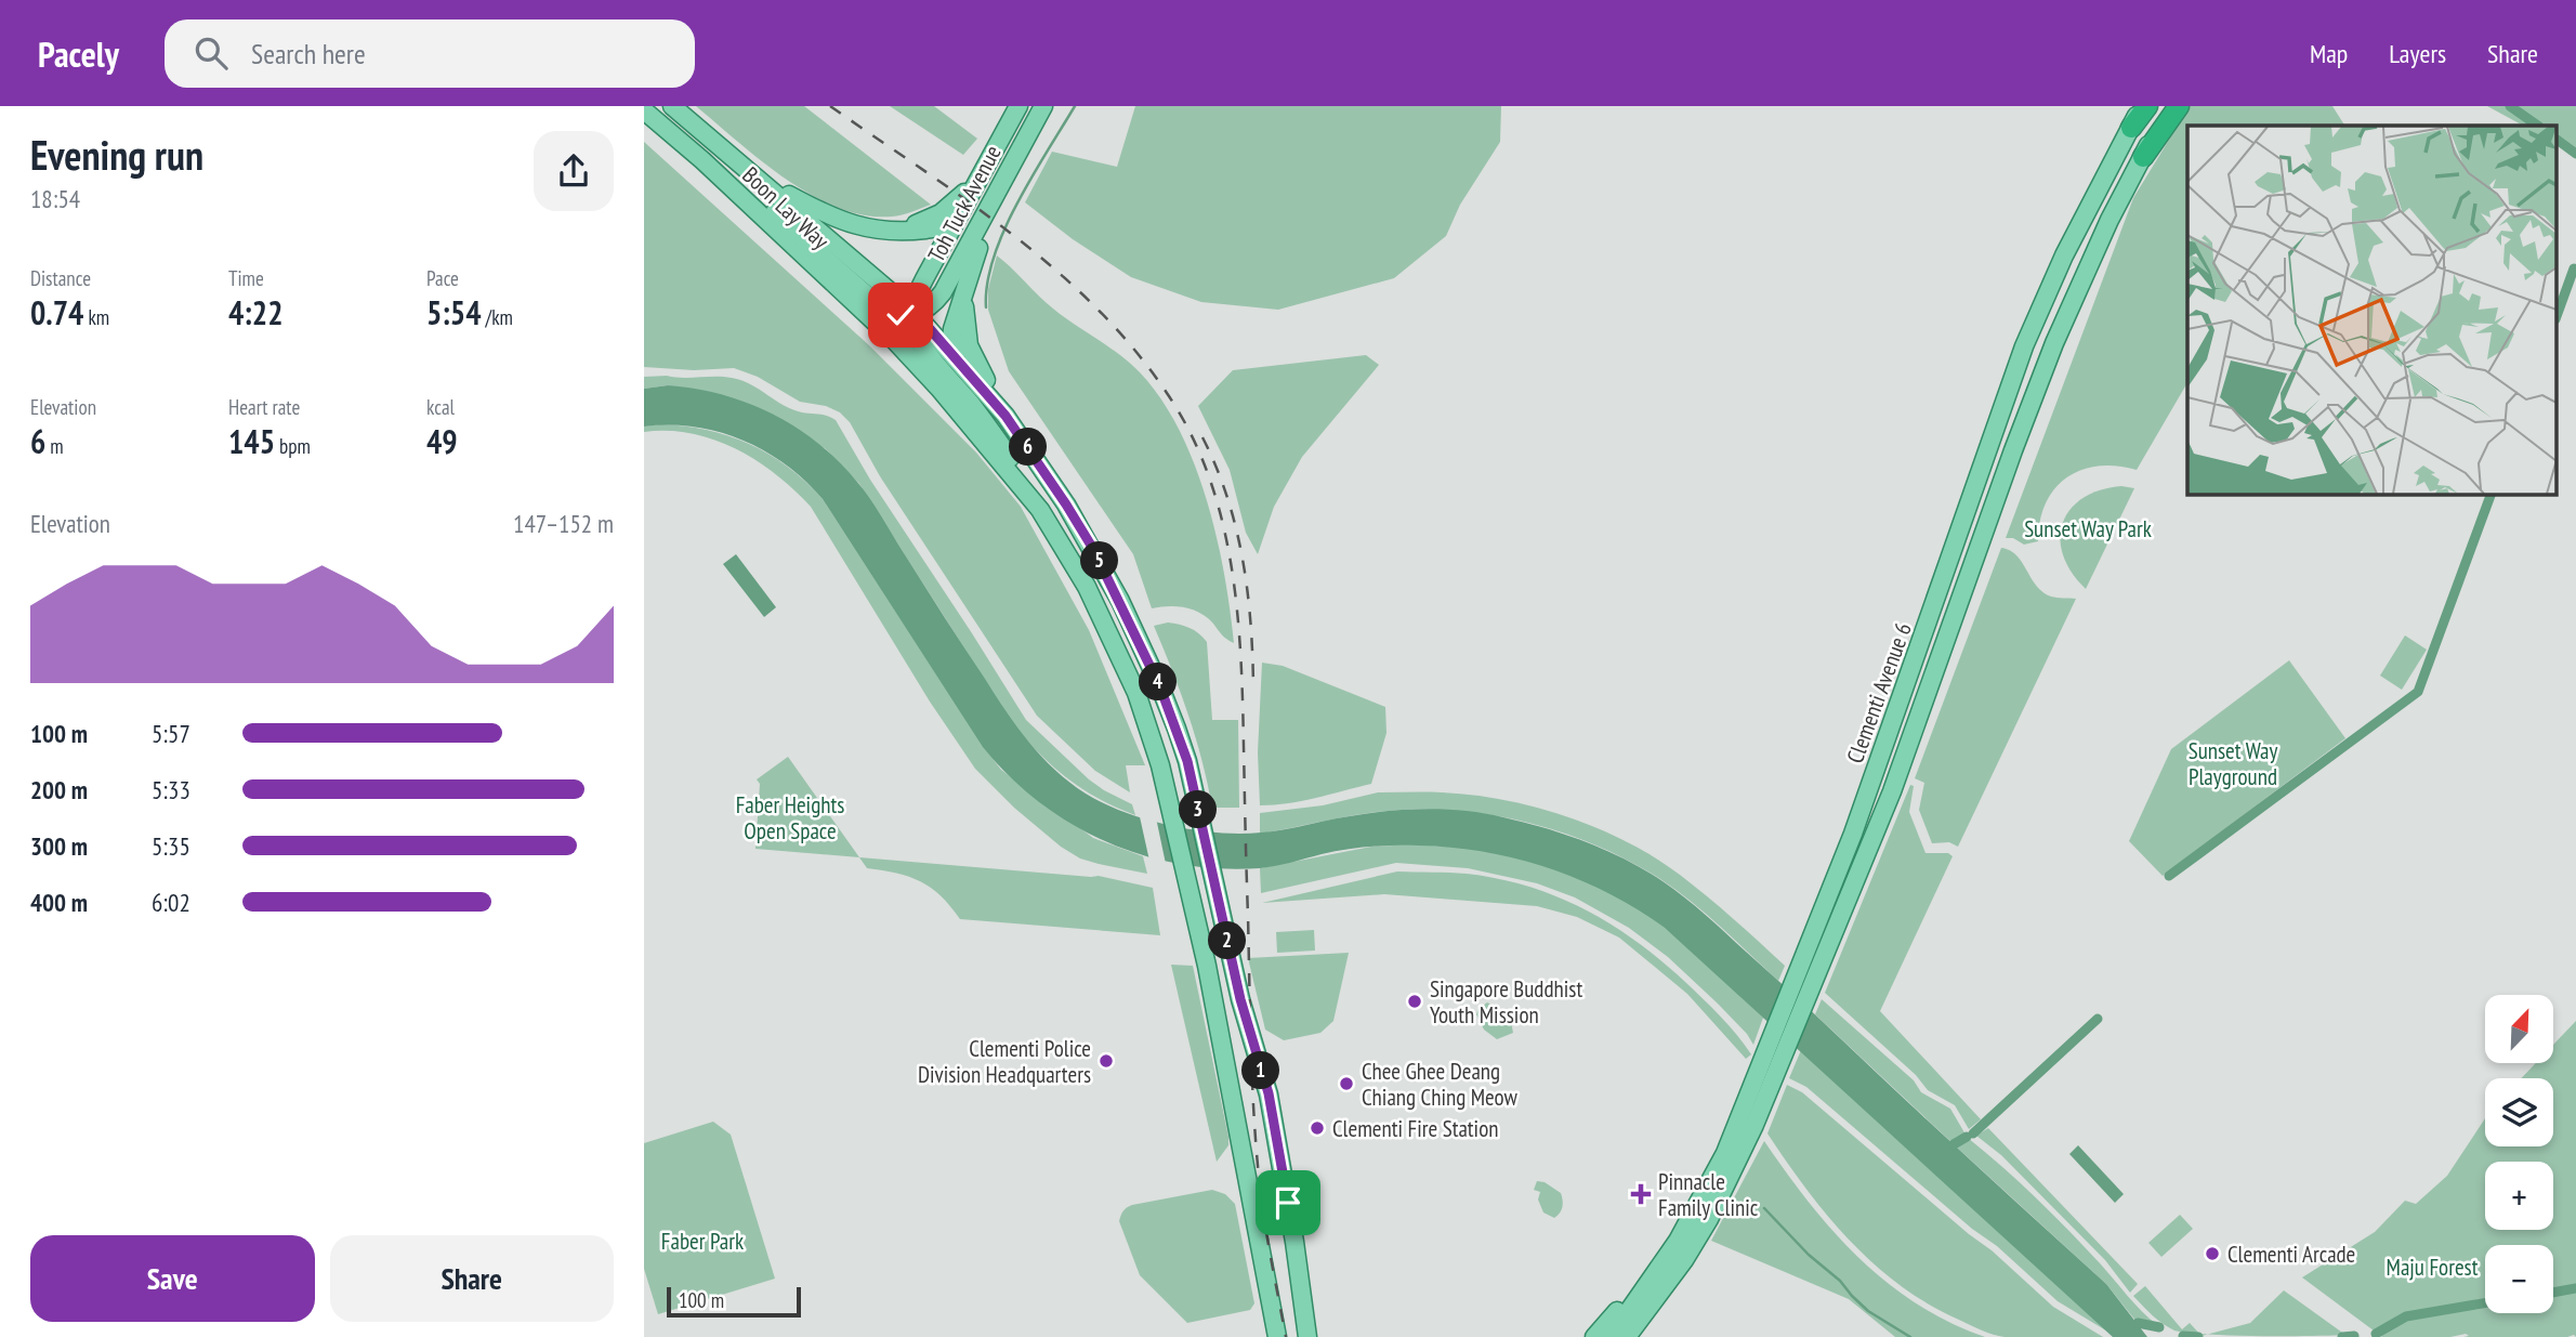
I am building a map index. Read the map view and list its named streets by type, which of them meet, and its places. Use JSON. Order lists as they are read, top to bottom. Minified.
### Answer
{"streets":{"main road":["Toh Tuck Avenue","Boon Lay Way","Clementi Avenue 6"]},"crossings":[["Toh Tuck Avenue","Boon Lay Way"]],"parks":["Sunset Way Park","Sunset Way Playground","Faber Heights Open Space","Faber Park","Maju Forest"],"places":{"other":["Singapore Buddhist Youth Mission","Clementi Police Division Headquarters","Chee Ghee Deang Chiang Ching Meow","Clementi Fire Station","Clementi Arcade"],"health":["Pinnacle Family Clinic"]},"scale_bar":"100 m","north":"top right","page":{"header":"Pacely","search":"Search here","nav":["Map","Layers","Share"],"heading":["Evening run","18:54"],"stats":[["Distance","0.74 km"],["Time","4:22"],["Pace","5:54 /km"],["Elevation","6 m"],["Heart rate","145 bpm"],["kcal","49"]],"pins":["6","5","4","3","2","1"],"chart":["Elevation","147–152 m"],"list":[{"name":"100 m","note":"5:57"},{"name":"200 m","note":"5:33"},{"name":"300 m","note":"5:35"},{"name":"400 m","note":"6:02"}],"map_buttons":["+","−"],"buttons":["Save","Share"],"scale":"100 m"}}
